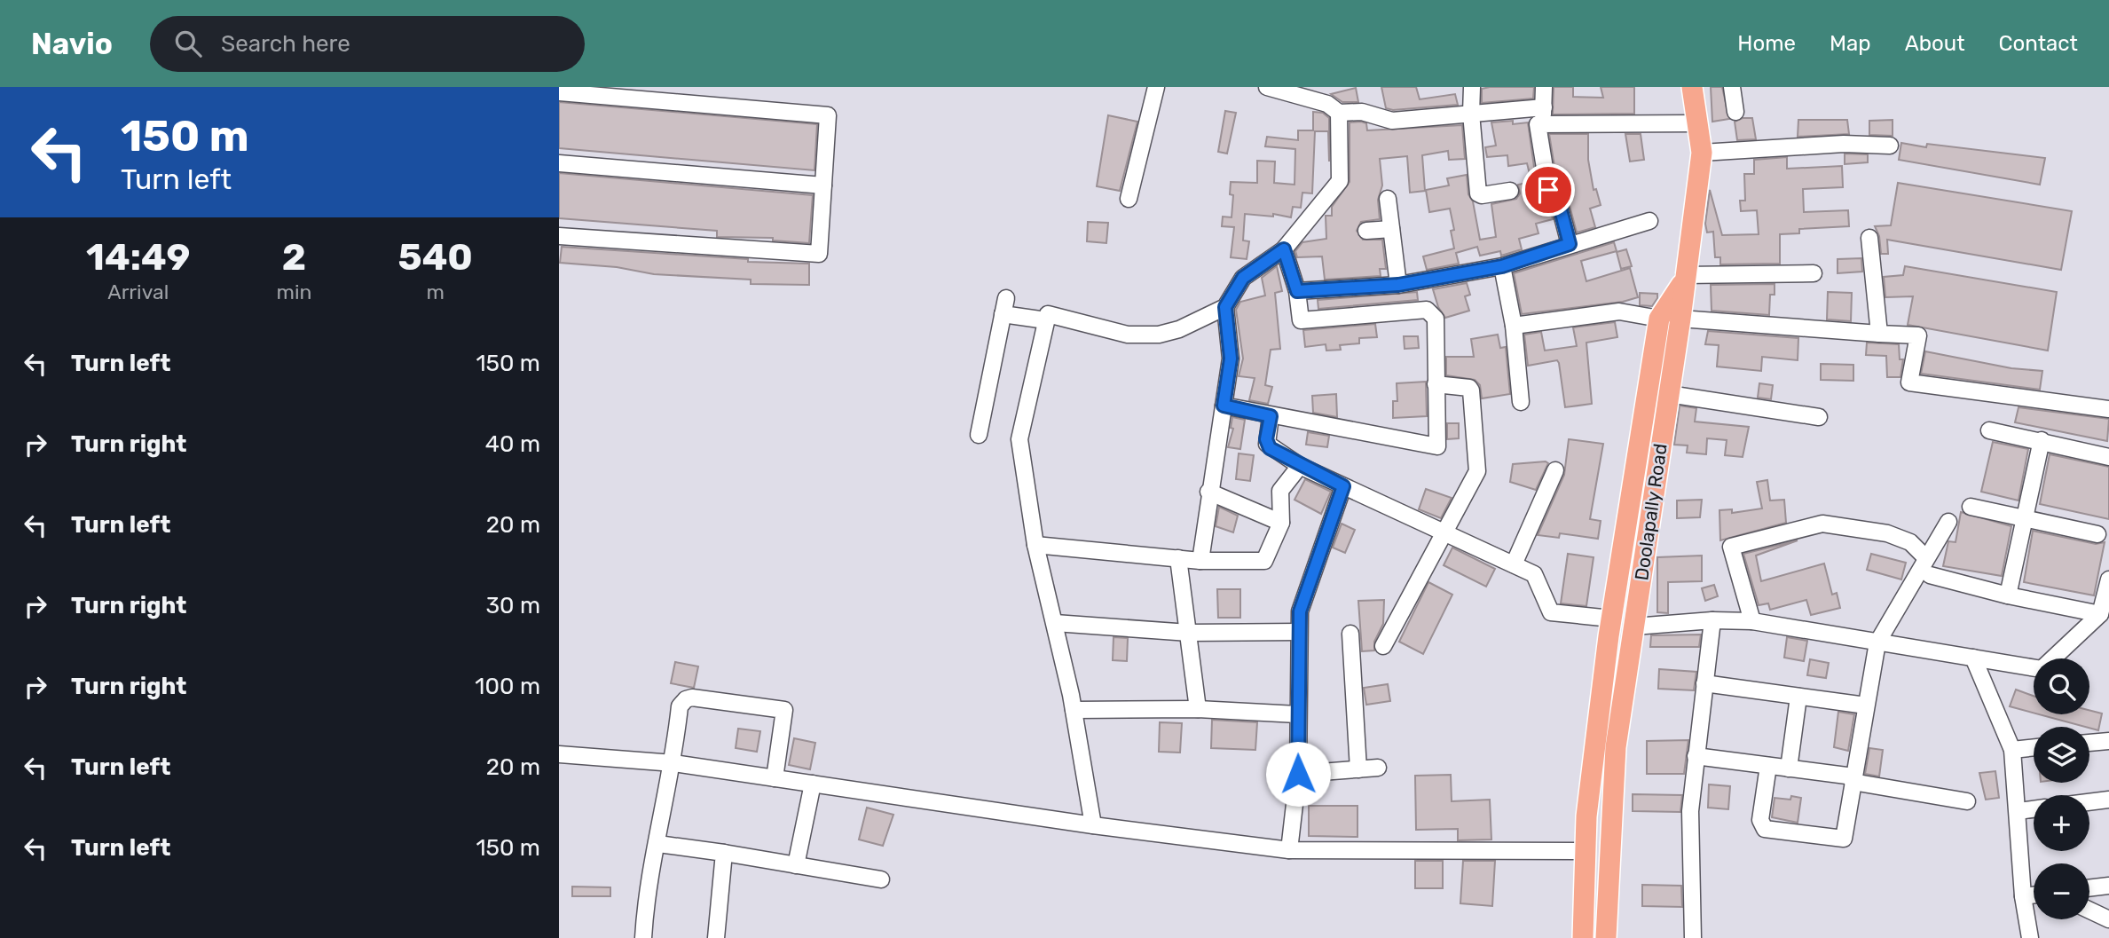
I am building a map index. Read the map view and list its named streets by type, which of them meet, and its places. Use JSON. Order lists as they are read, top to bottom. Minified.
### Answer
{"streets":{"main road":["Doolapally Road"]},"page":{"header":"Navio","search":"Search here","nav":["Home","Map","About","Contact"],"turn":["150 m","Turn left"],"eta":["14:49","Arrival","2","min","540","m"],"list":[{"name":"Turn left","value":"150 m"},{"name":"Turn right","value":"40 m"},{"name":"Turn left","value":"20 m"},{"name":"Turn right","value":"30 m"},{"name":"Turn right","value":"100 m"},{"name":"Turn left","value":"20 m"},{"name":"Turn left","value":"150 m"}],"map_buttons":["+","−"]}}
